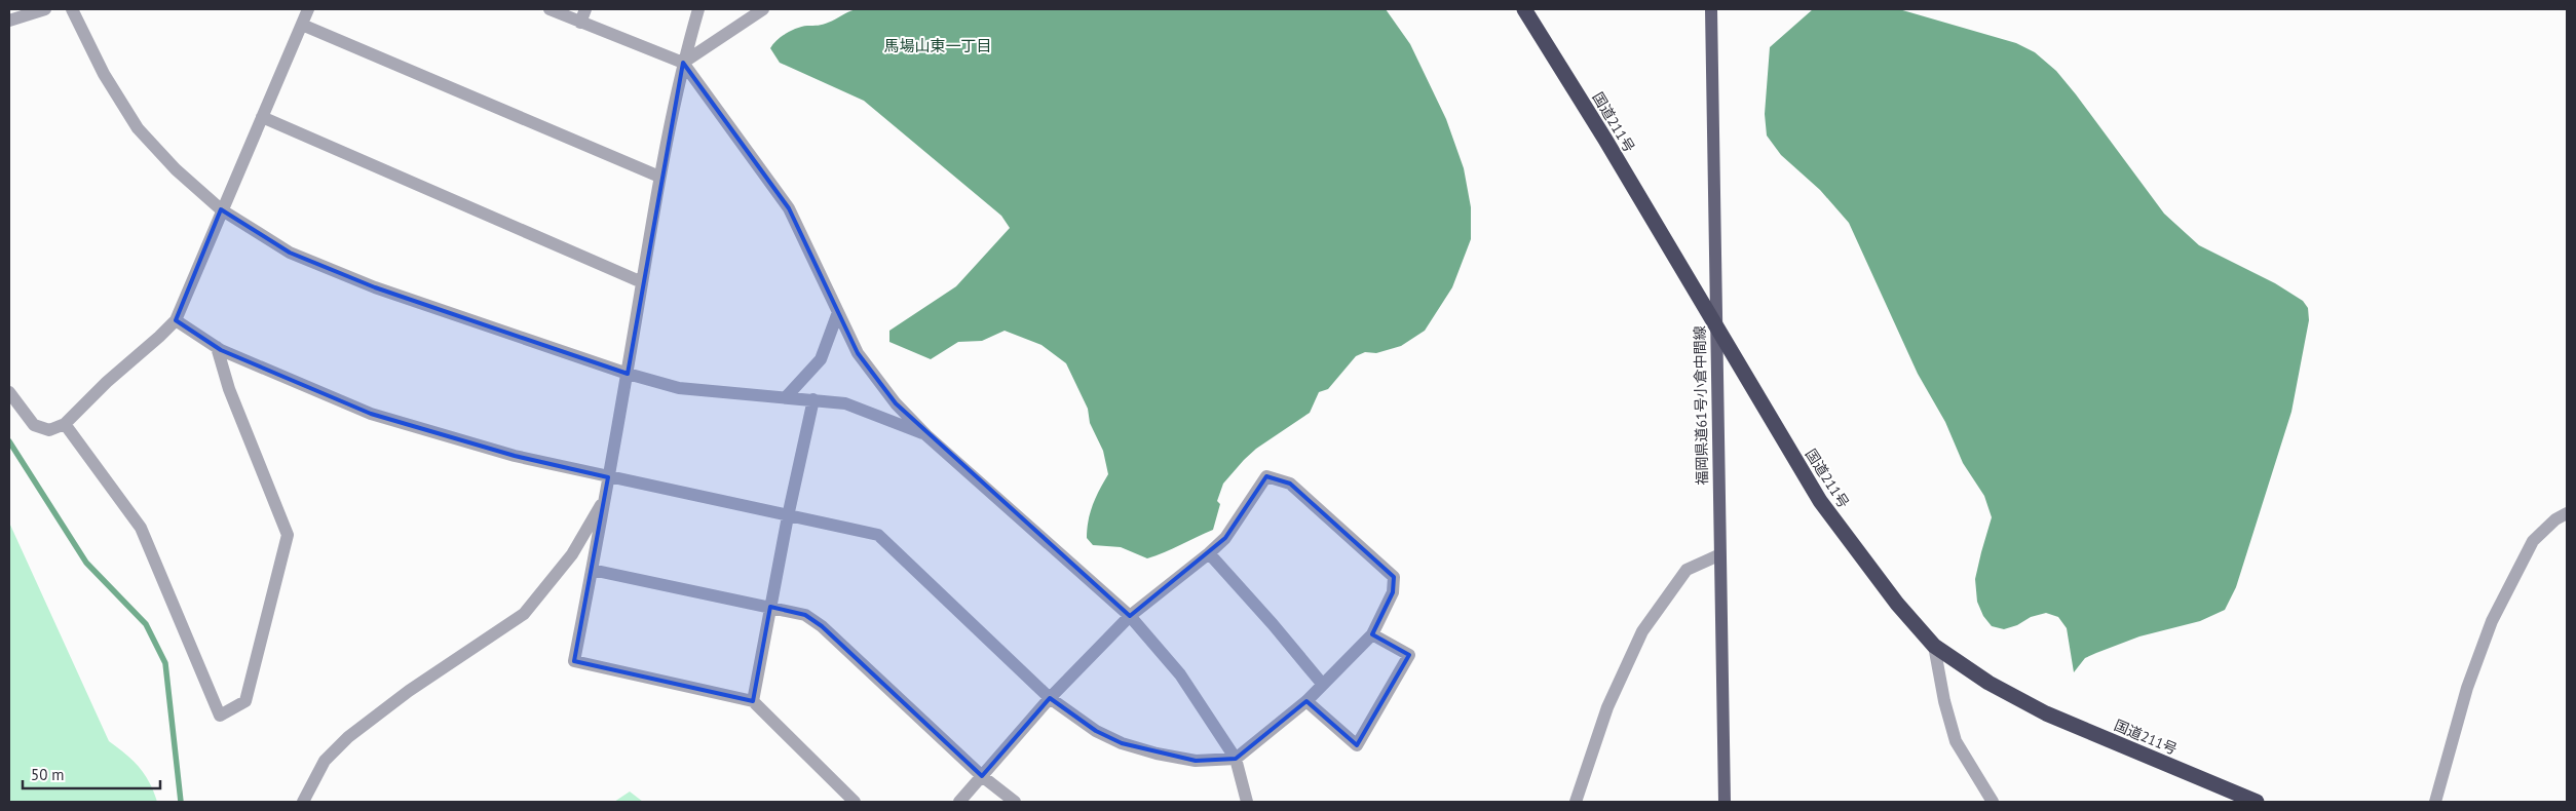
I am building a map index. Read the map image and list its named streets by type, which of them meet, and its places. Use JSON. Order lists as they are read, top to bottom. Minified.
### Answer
{"streets":{"highway":["国道211号"],"main road":["福岡県道61号小倉中間線"]},"crossings":[["国道211号","福岡県道61号小倉中間線"]],"districts":["馬場山東一丁目"],"scale_bar":"50 m"}
